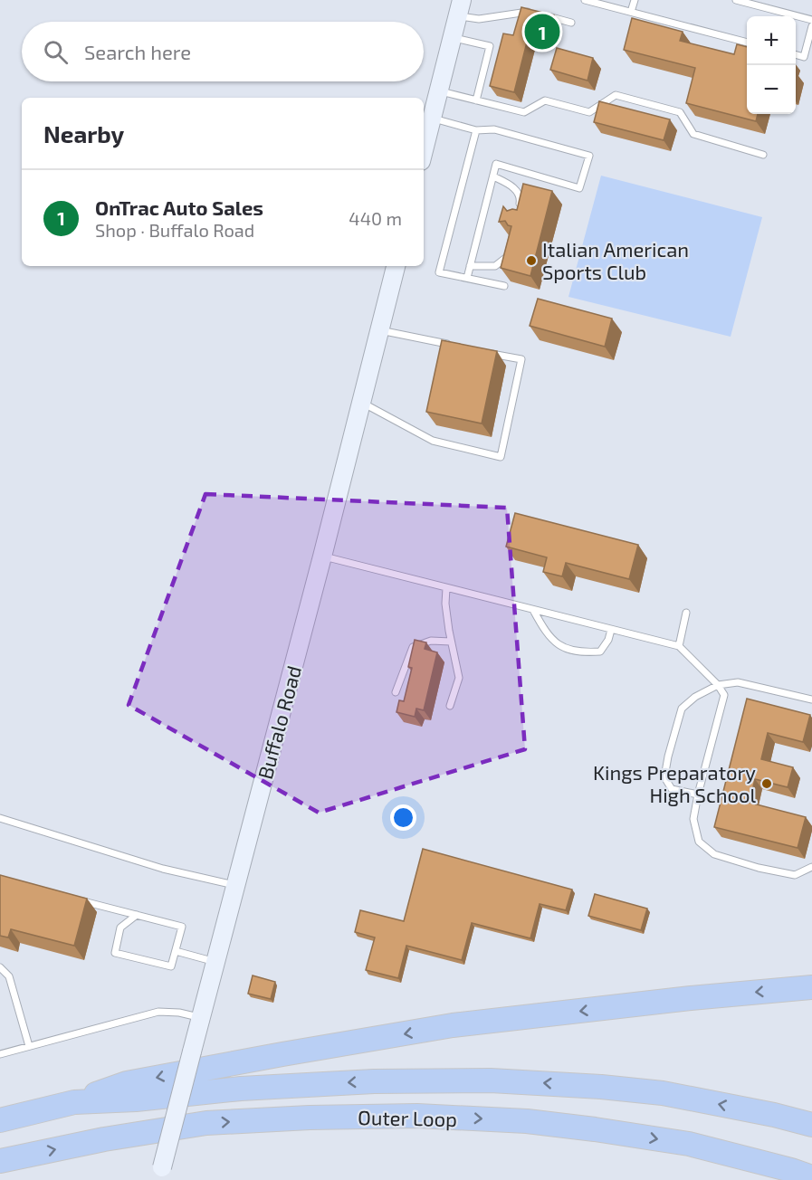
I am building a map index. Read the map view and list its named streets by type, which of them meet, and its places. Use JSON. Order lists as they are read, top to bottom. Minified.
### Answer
{"streets":{"highway":["Outer Loop"],"main road":["Buffalo Road"]},"places":["Italian American Sports Club","Kings Preparatory High School"],"page":{"pins":"1","map_buttons":["+","−"],"search":"Search here","heading":"Nearby","list":[{"mark":"1","name":"OnTrac Auto Sales","note":"Shop · Buffalo Road","value":"440 m"}]}}
